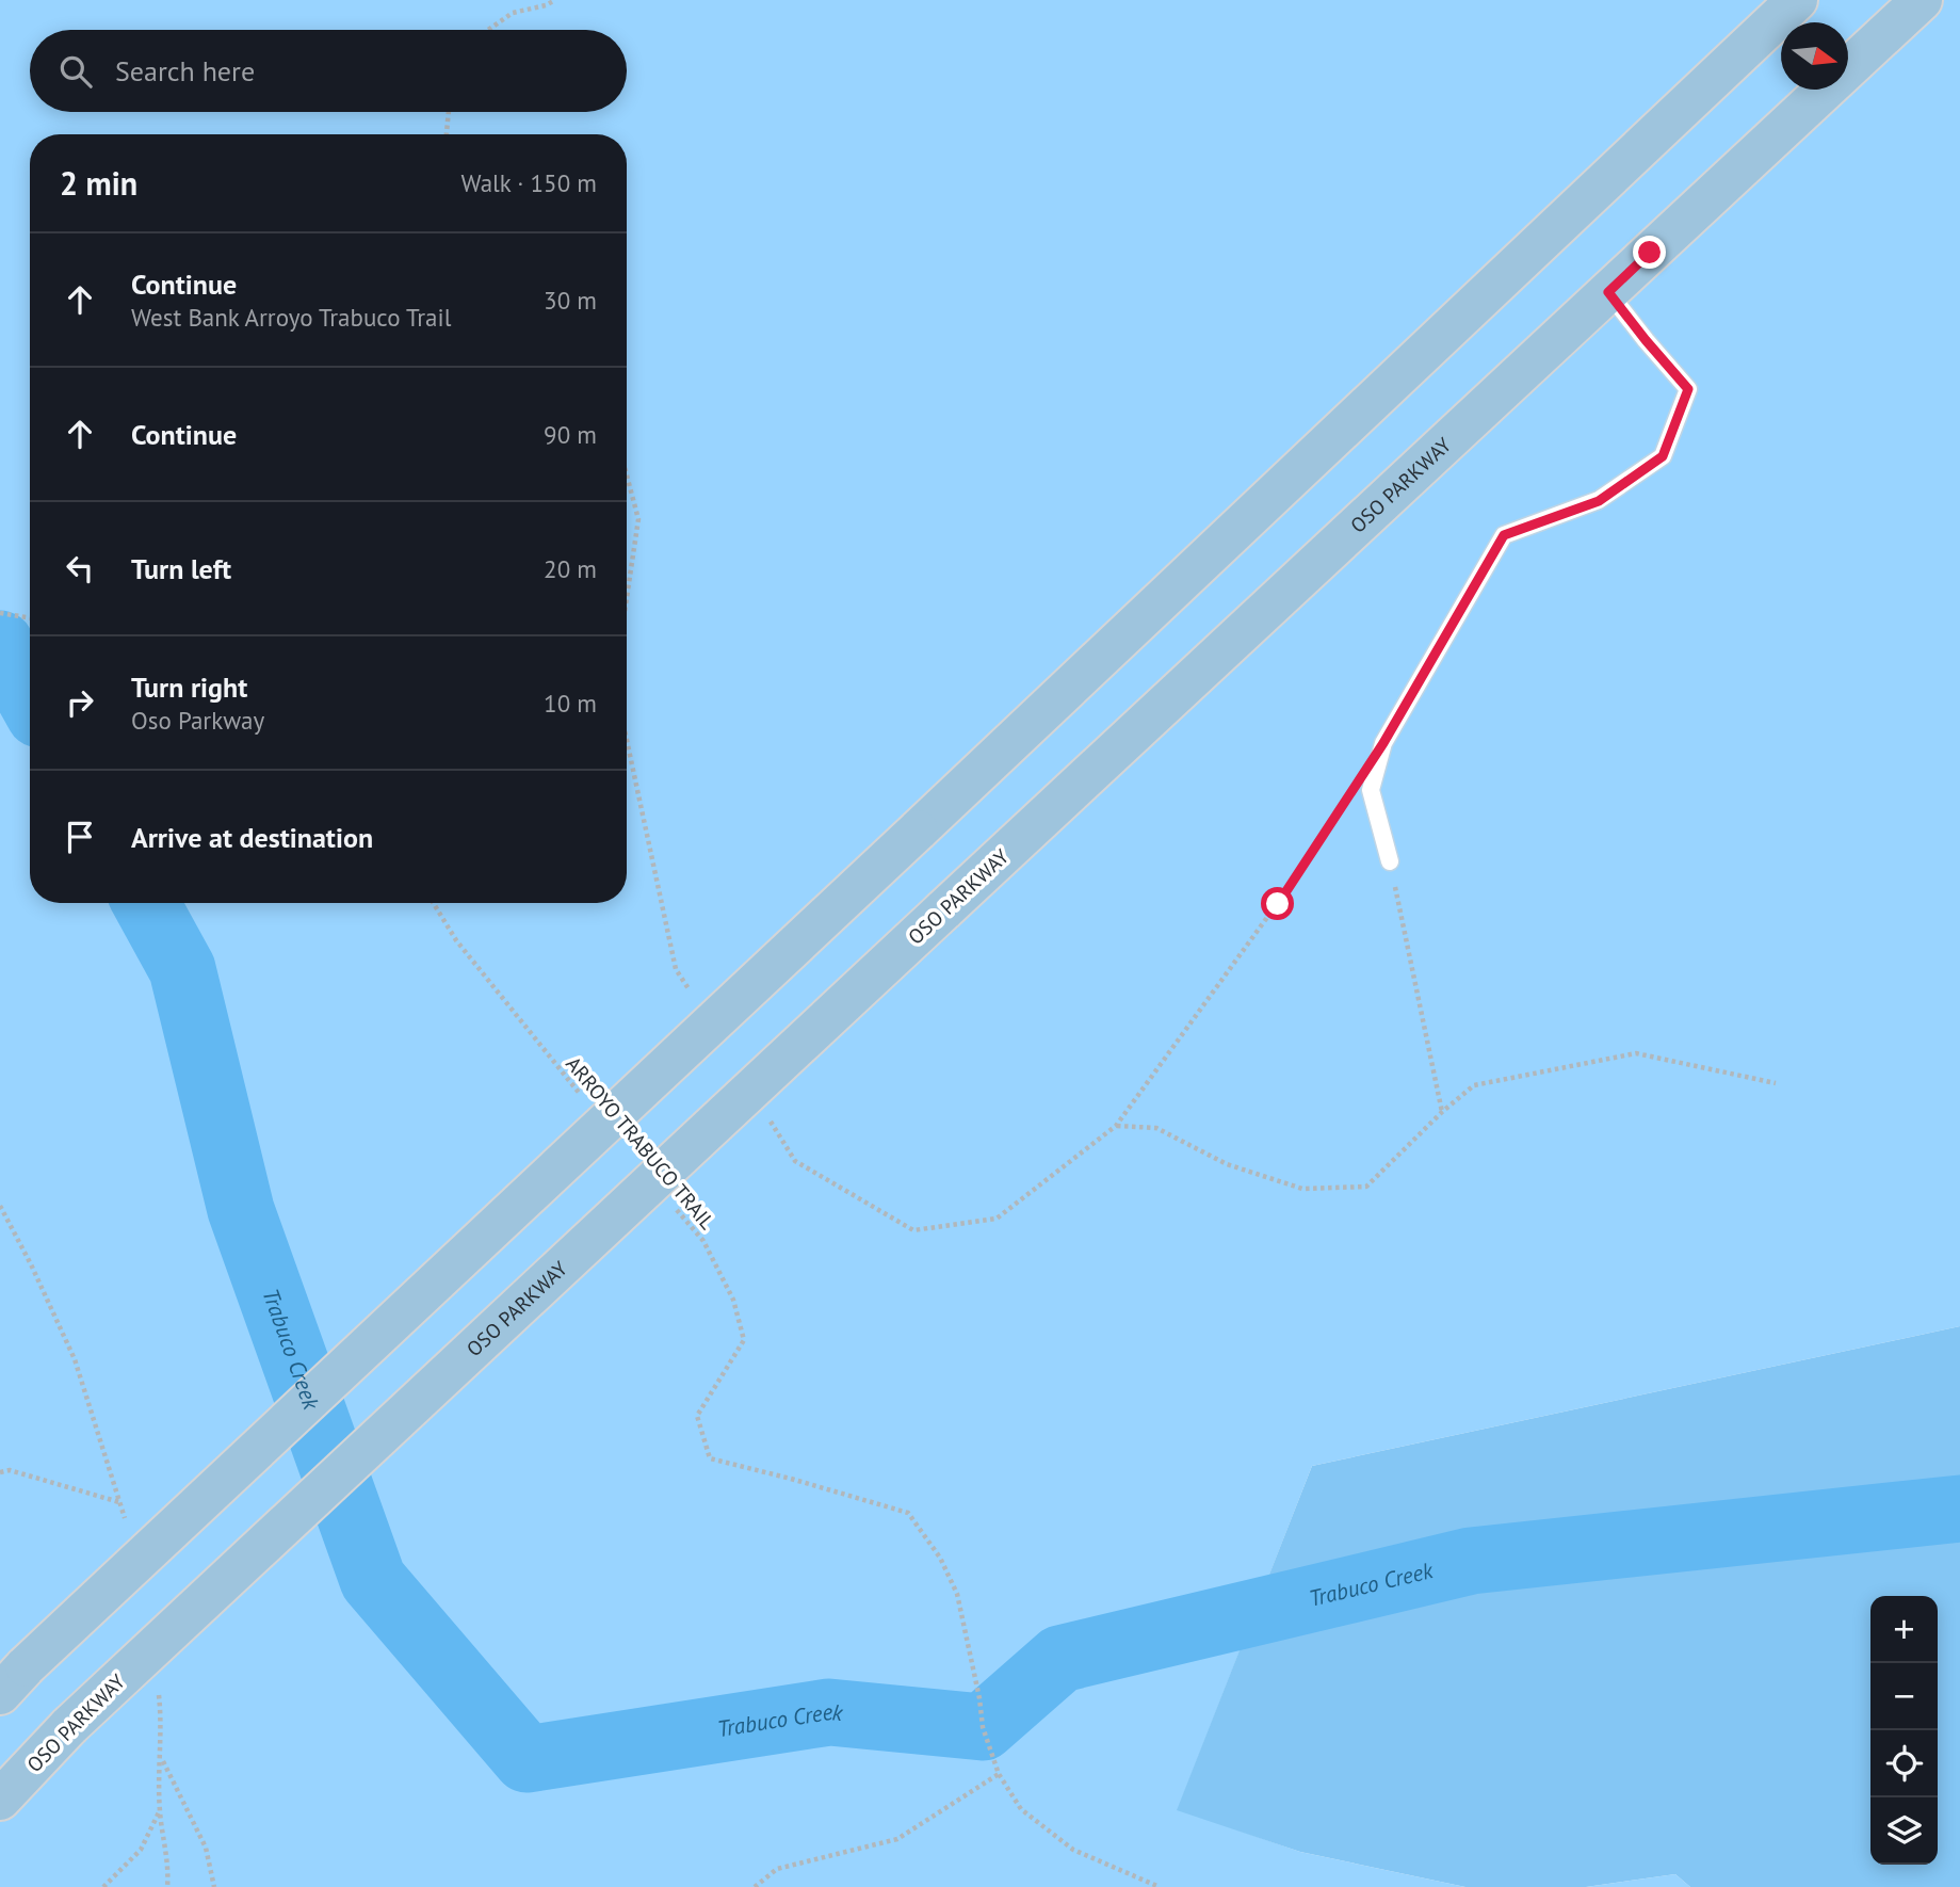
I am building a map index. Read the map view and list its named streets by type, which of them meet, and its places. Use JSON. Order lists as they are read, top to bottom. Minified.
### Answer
{"streets":{"main road":["OSO PARKWAY"],"path":["ARROYO TRABUCO TRAIL"]},"water":["Trabuco Creek"],"north":"right","page":{"search":"Search here","heading":["2 min","Walk · 150 m"],"list":[["Continue","West Bank Arroyo Trabuco Trail","30 m"],["Continue","90 m"],["Turn left","20 m"],["Turn right","Oso Parkway","10 m"],"Arrive at destination"],"map_buttons":["+","−"]}}
